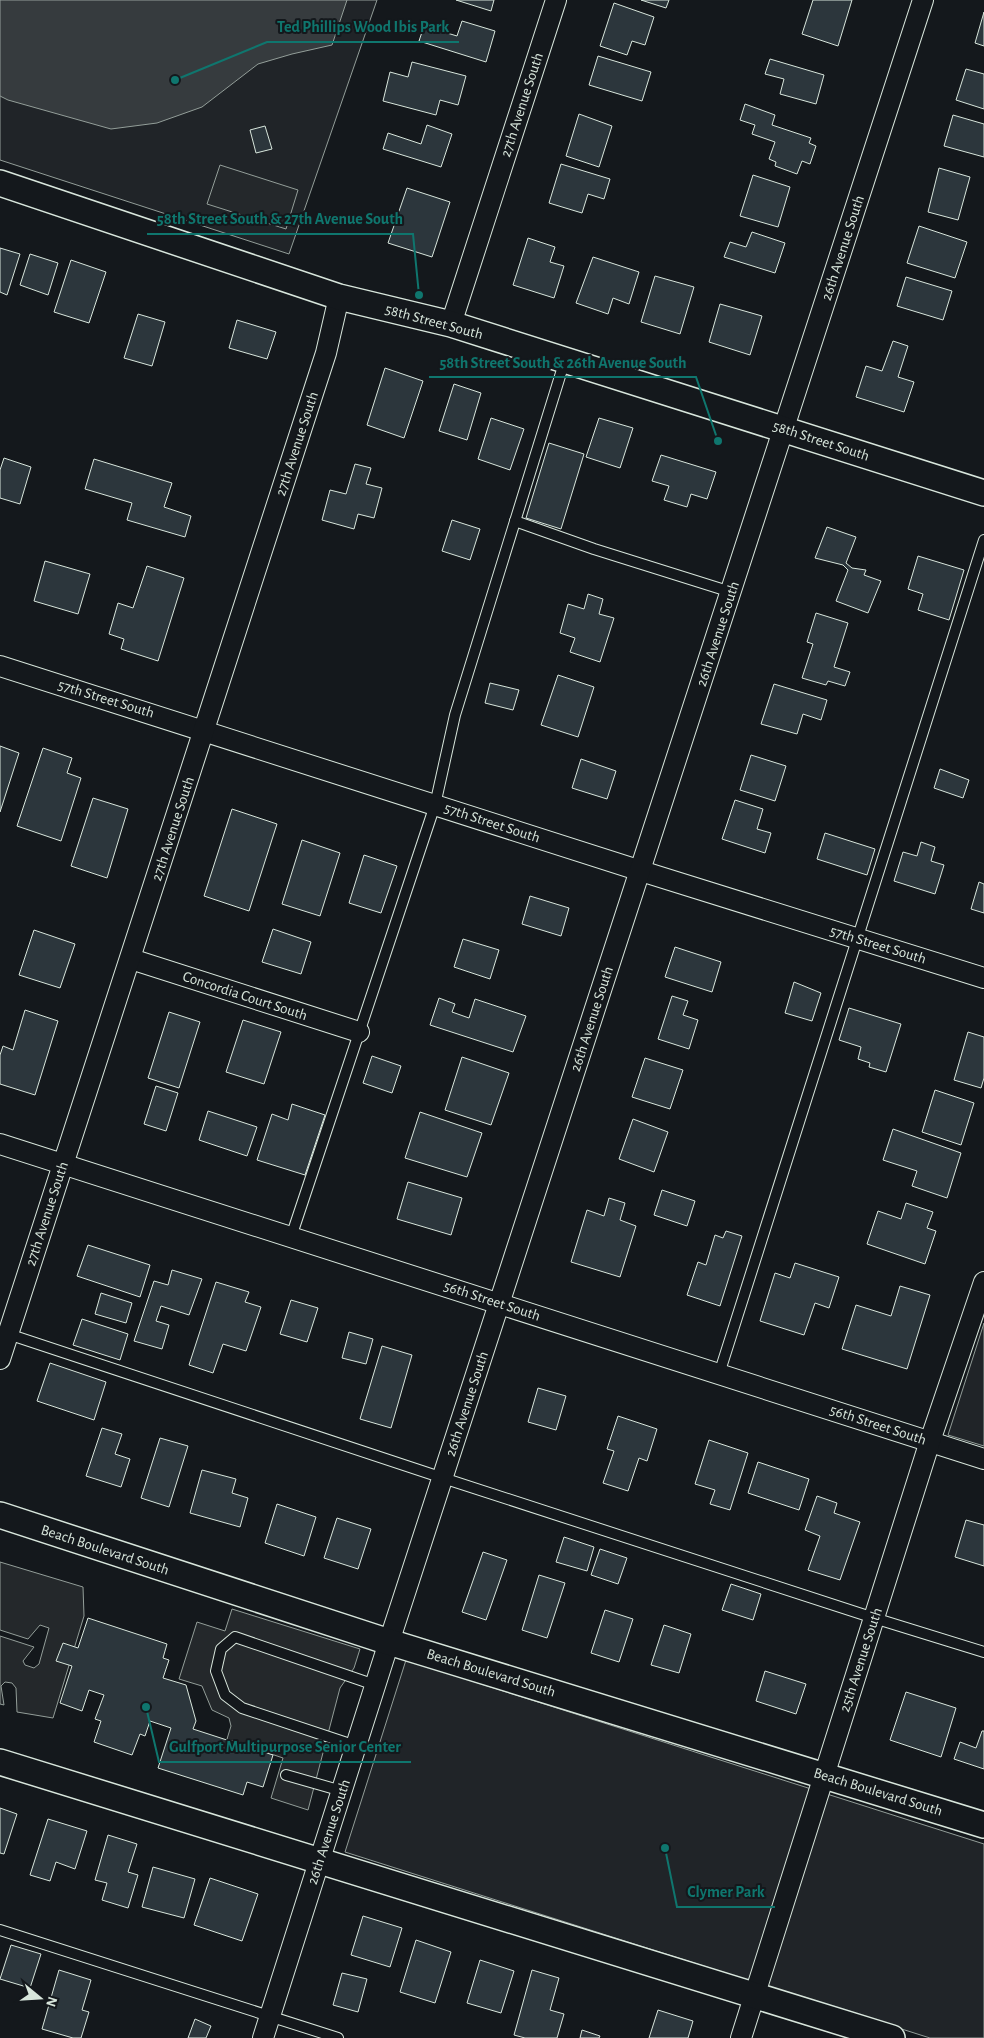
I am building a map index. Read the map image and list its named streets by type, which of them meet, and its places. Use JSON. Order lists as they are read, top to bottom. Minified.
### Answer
{"streets":{"street":["27th Avenue South","26th Avenue South","58th Street South","57th Street South","Concordia Court South","56th Street South","Beach Boulevard South","25th Avenue South"]},"crossings":[["27th Avenue South","58th Street South"],["27th Avenue South","57th Street South"],["27th Avenue South","Concordia Court South"],["27th Avenue South","56th Street South"],["26th Avenue South","58th Street South"],["26th Avenue South","57th Street South"],["26th Avenue South","56th Street South"],["26th Avenue South","Beach Boulevard South"],["56th Street South","25th Avenue South"],["Beach Boulevard South","25th Avenue South"]],"places":["Ted Phillips Wood Ibis Park","58th Street South & 27th Avenue South","58th Street South & 26th Avenue South","Gulfport Multipurpose Senior Center","Clymer Park"],"north":"right"}
